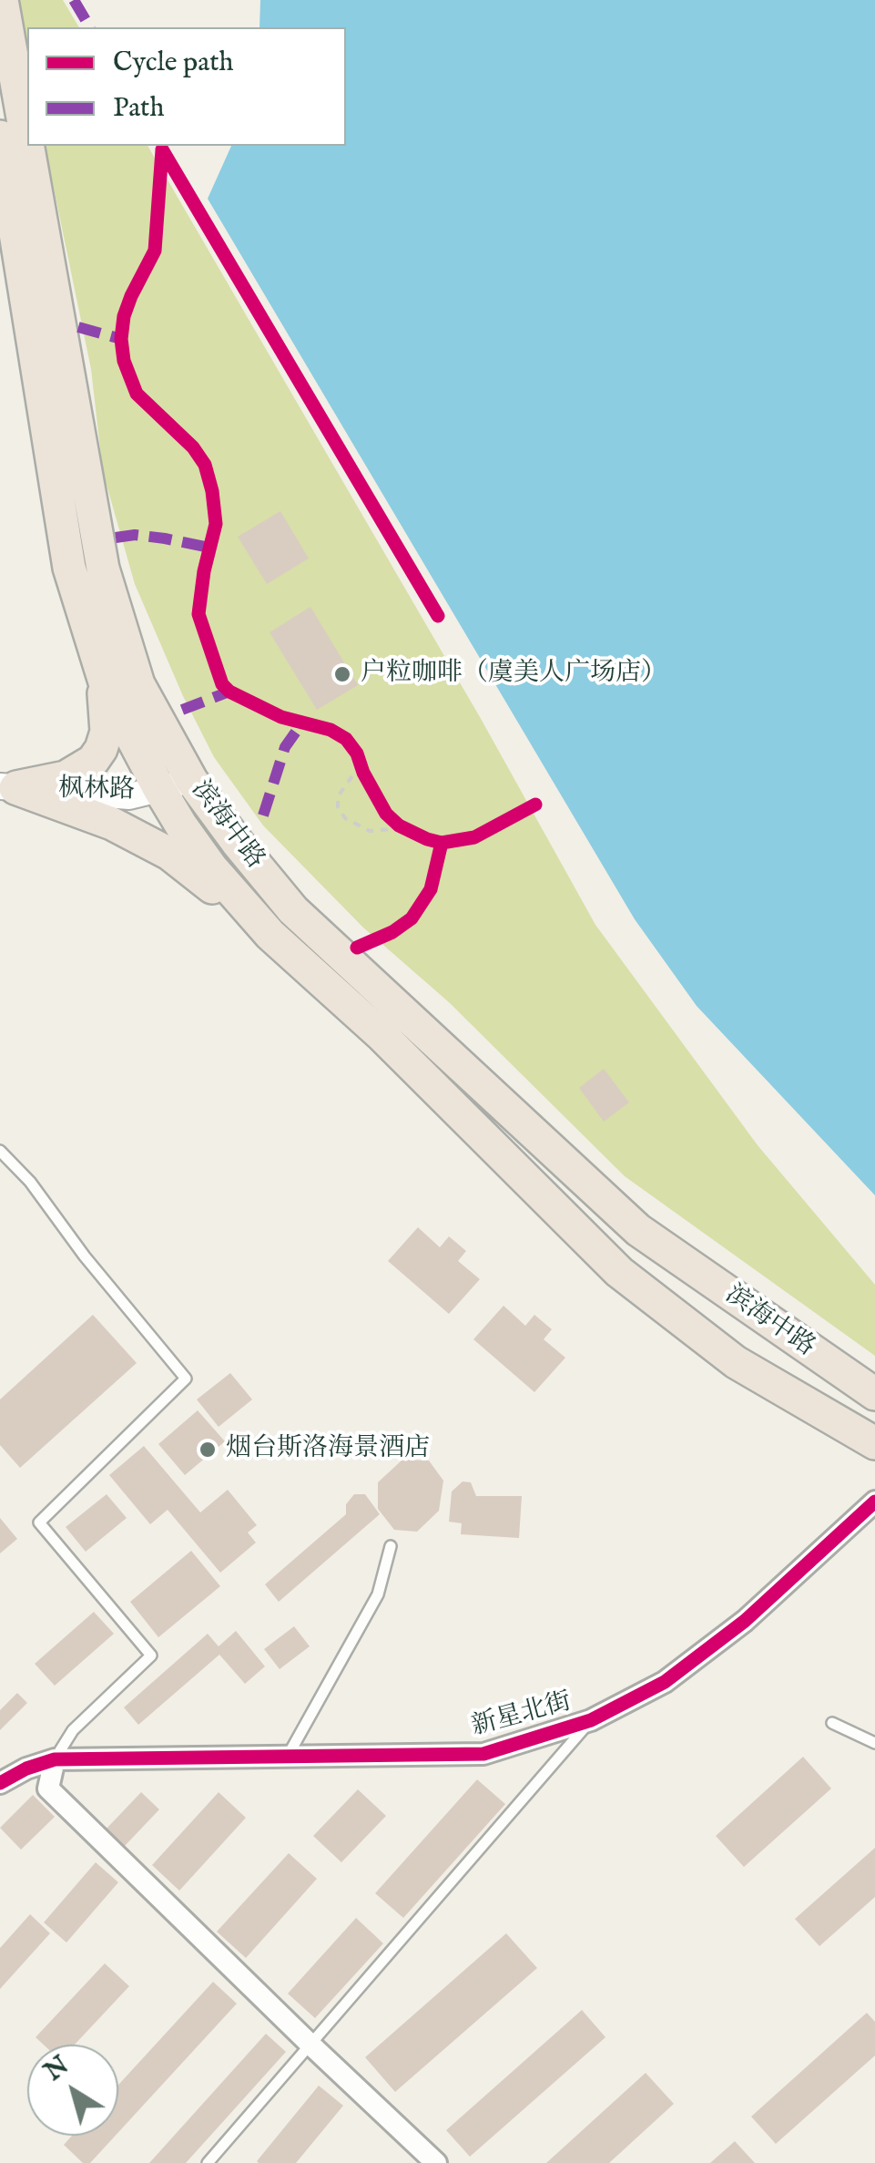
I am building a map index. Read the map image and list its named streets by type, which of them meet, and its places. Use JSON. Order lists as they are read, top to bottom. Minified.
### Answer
{"streets":{"main road":["滨海中路"],"street":["枫林路","新星北街"]},"crossings":[["枫林路","滨海中路"]],"places":["户粒咖啡（虞美人广场店）","烟台斯洛海景酒店"],"legend":["Cycle path","Path"],"north":"top left"}
